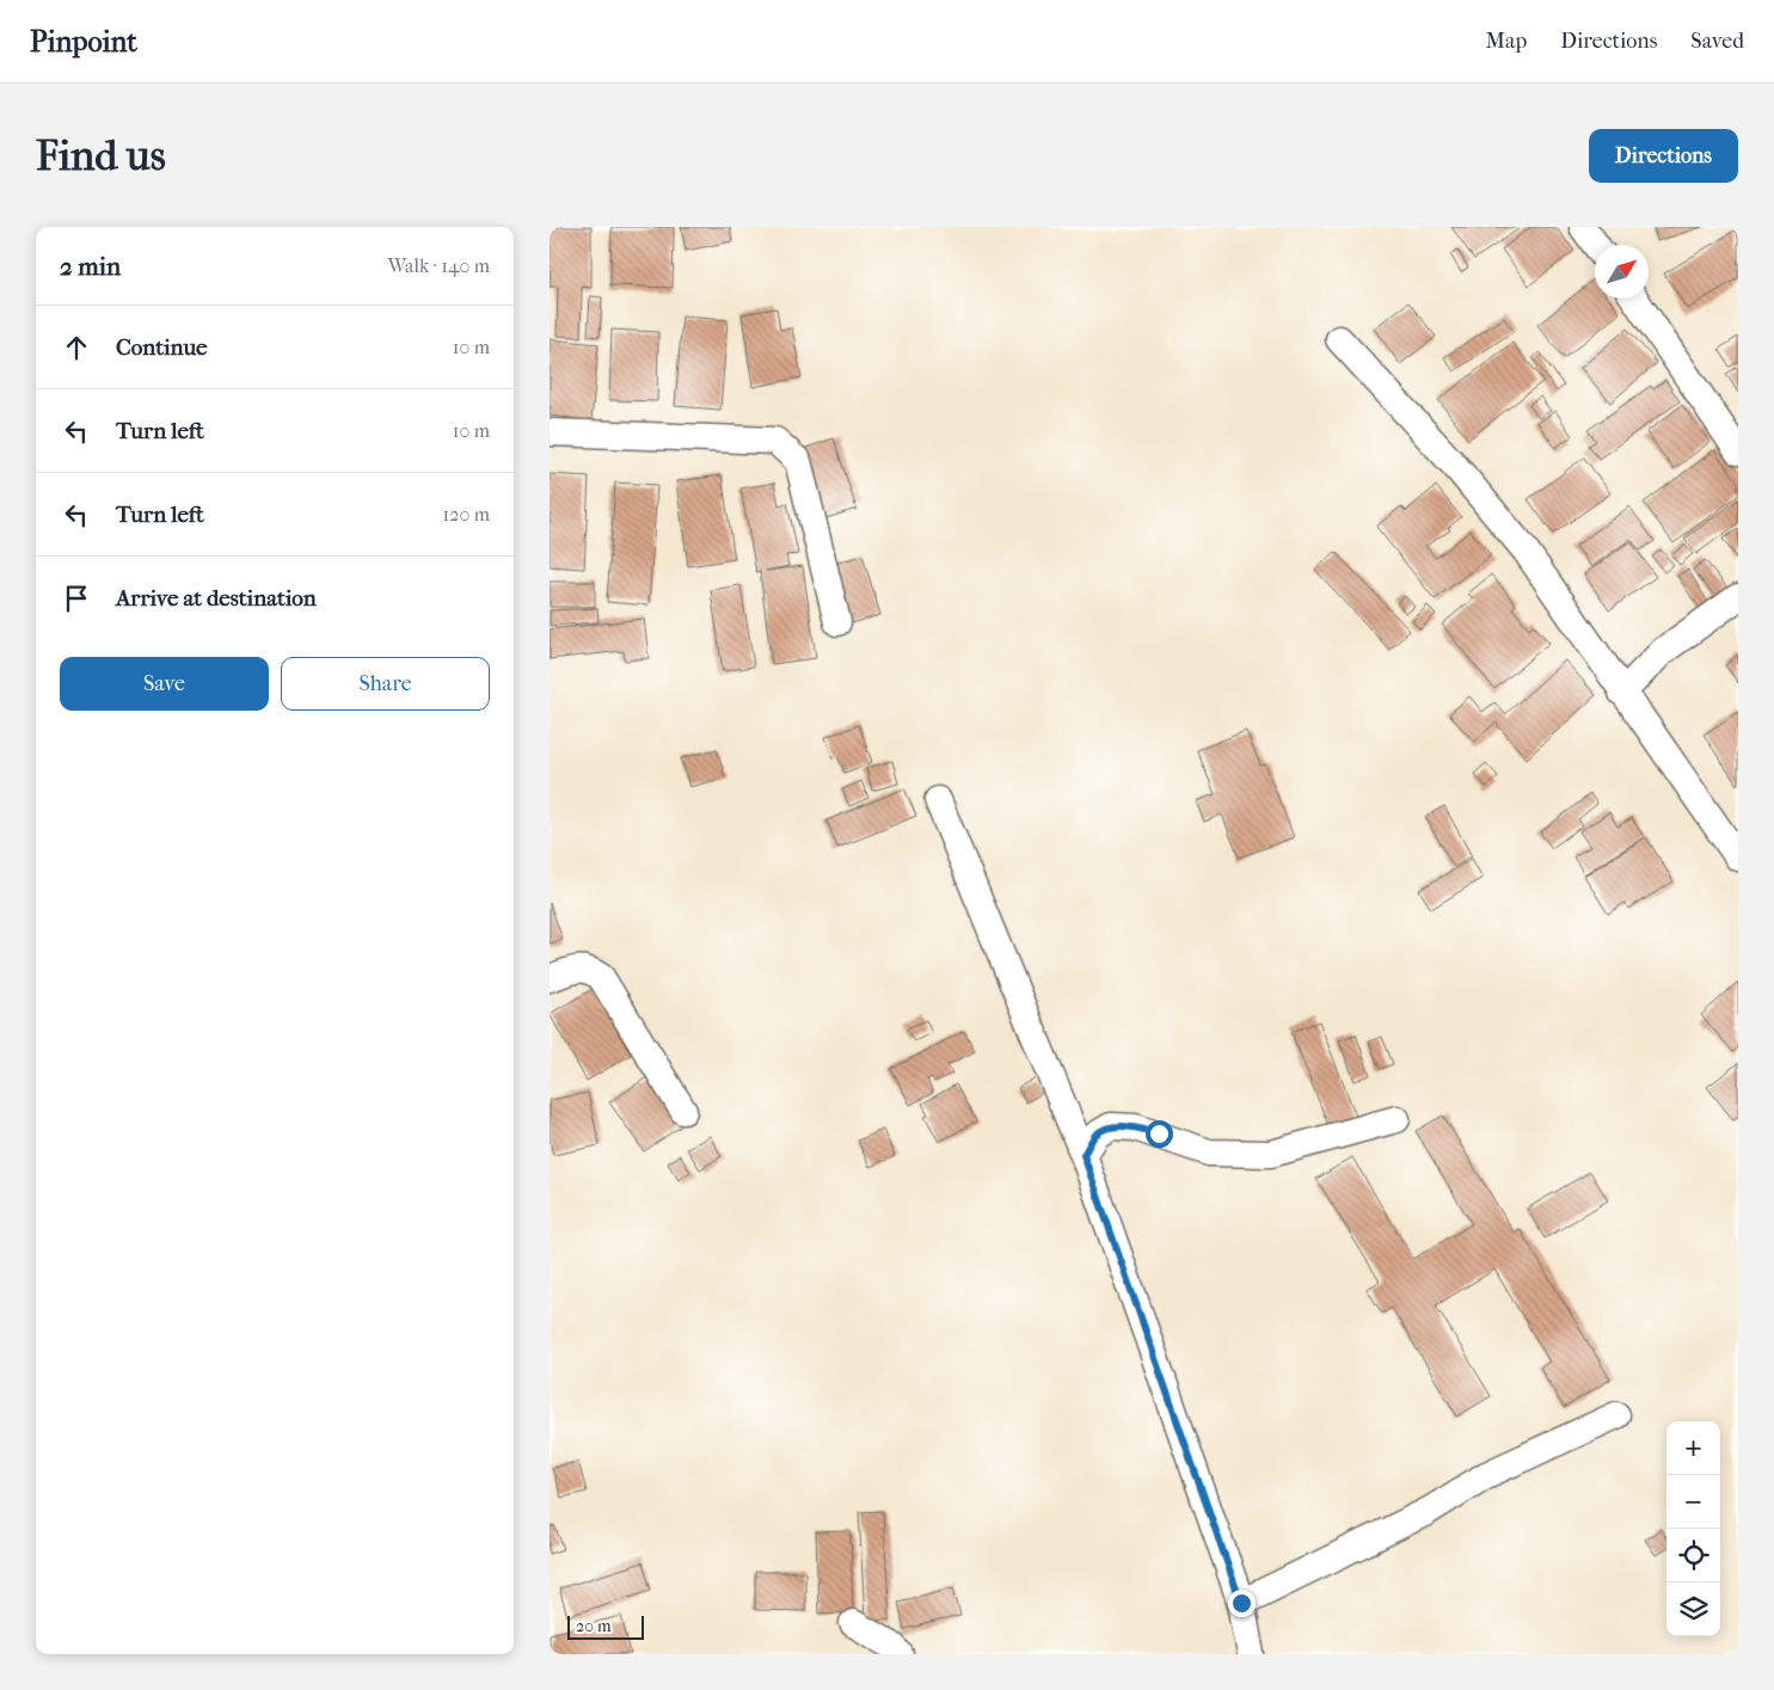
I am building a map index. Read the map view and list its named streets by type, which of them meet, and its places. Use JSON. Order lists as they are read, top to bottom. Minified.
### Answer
{"scale_bar":"20 m","north":"top right","page":{"header":"Pinpoint","nav":["Map","Directions","Saved"],"buttons":["Directions",["Save","Share"]],"title":"Find us","heading":["2 min","Walk · 140 m"],"list":[["Continue","10 m"],["Turn left","10 m"],["Turn left","120 m"],"Arrive at destination"],"map_buttons":["+","−"],"scale":"20 m"}}
